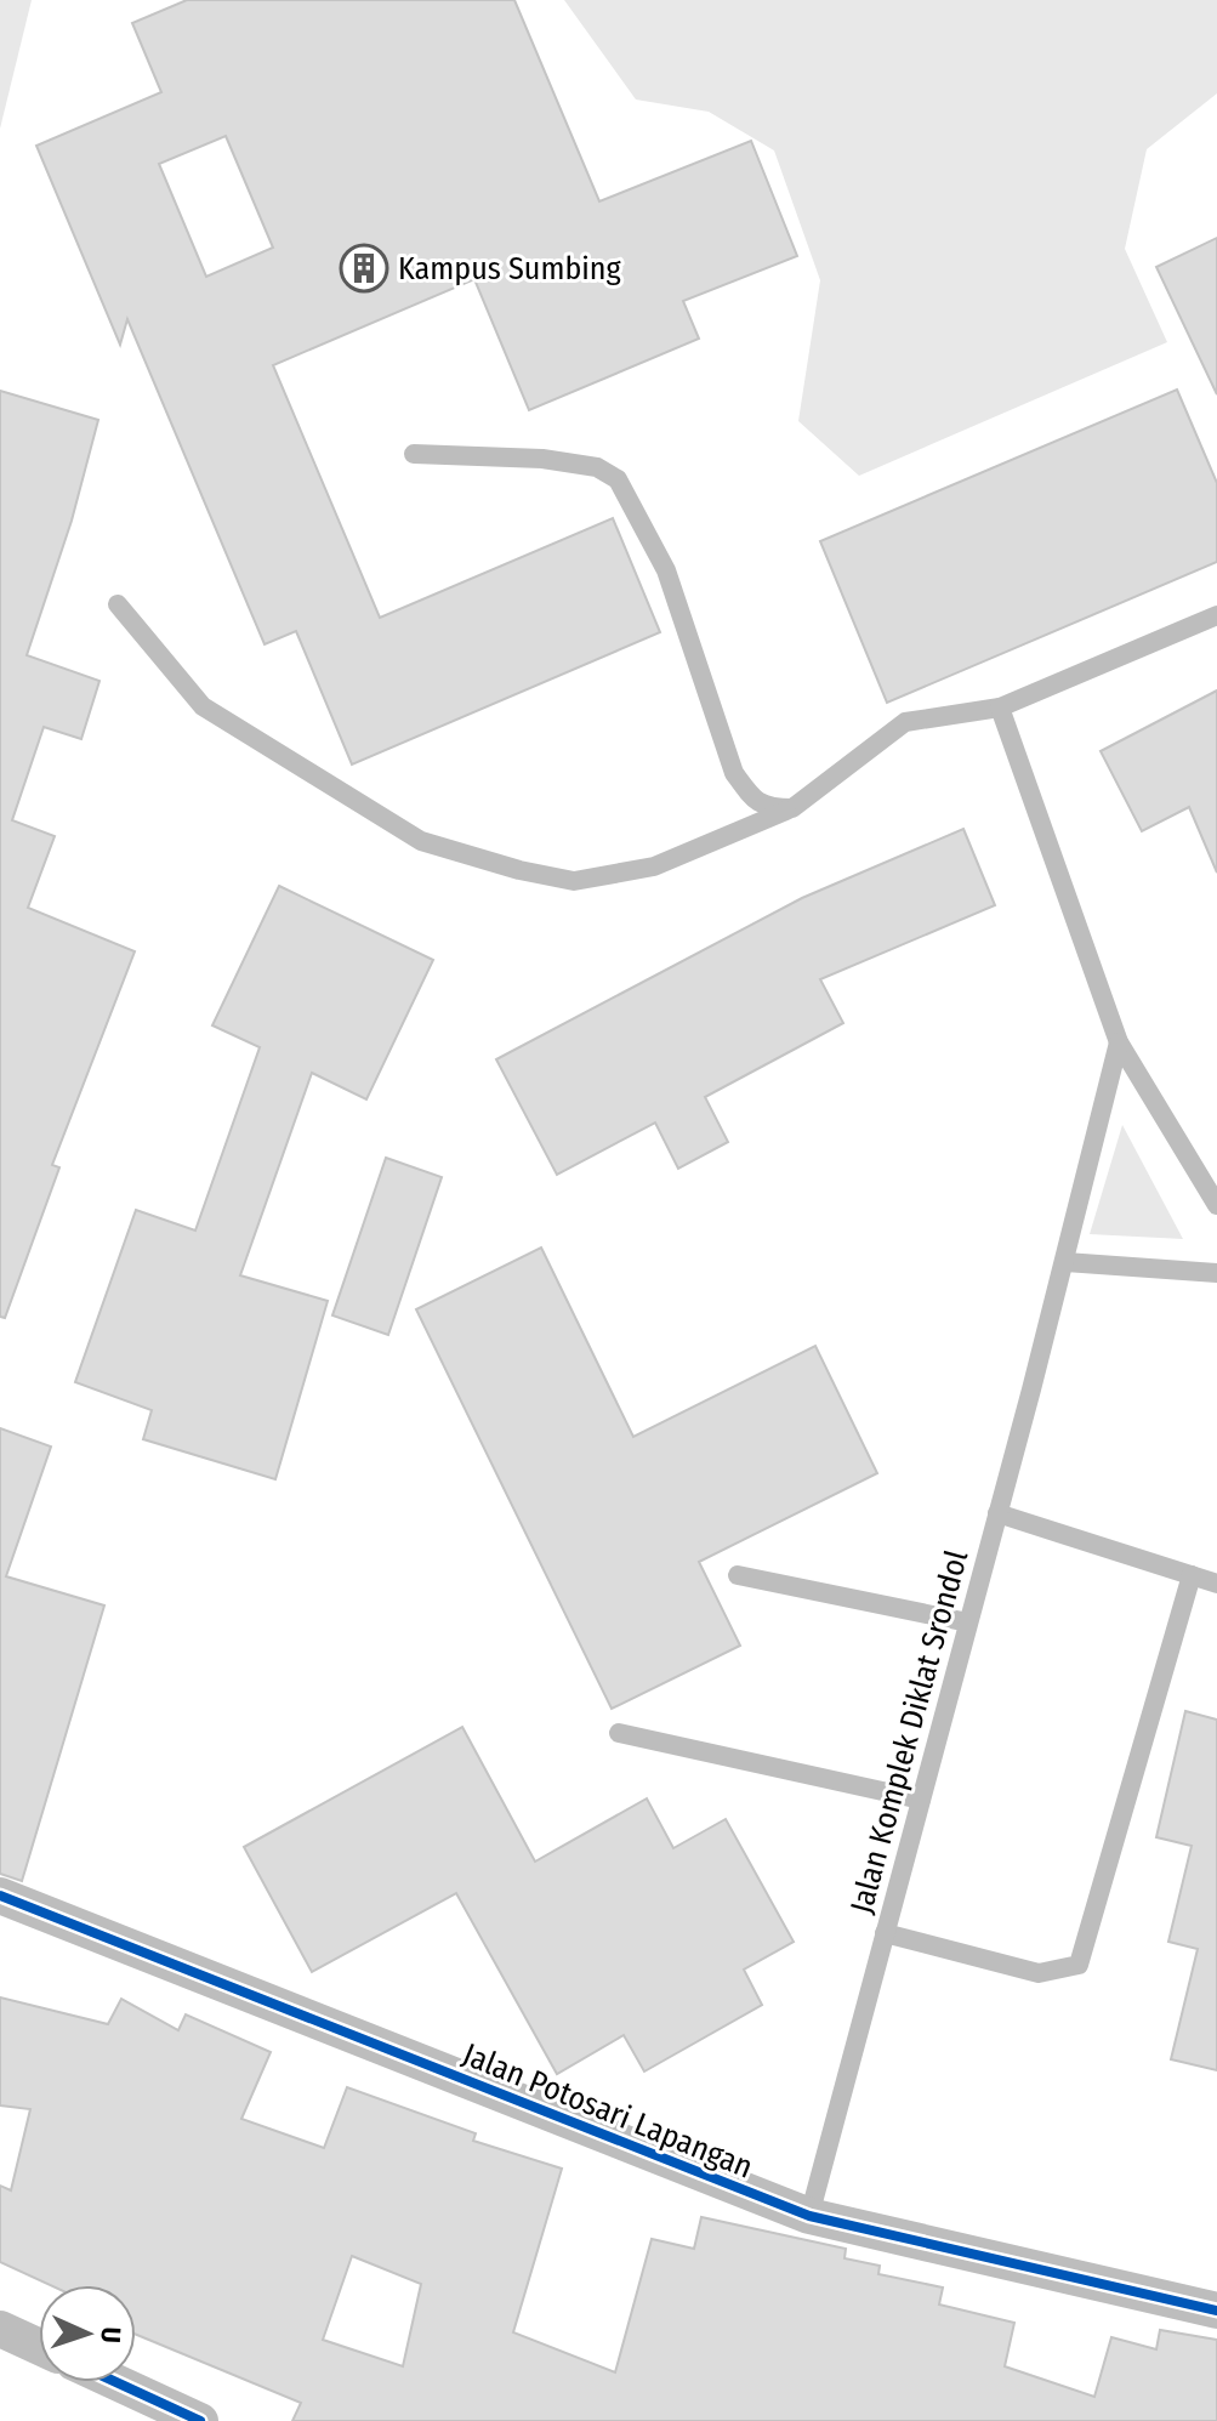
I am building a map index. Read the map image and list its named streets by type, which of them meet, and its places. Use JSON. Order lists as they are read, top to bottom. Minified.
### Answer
{"streets":{"street":["Jalan Potosari Lapangan"],"lane":["Jalan Komplek Diklat Srondol"]},"crossings":[["Jalan Komplek Diklat Srondol","Jalan Potosari Lapangan"]],"places":{"building":["Kampus Sumbing"]},"north":"right"}
